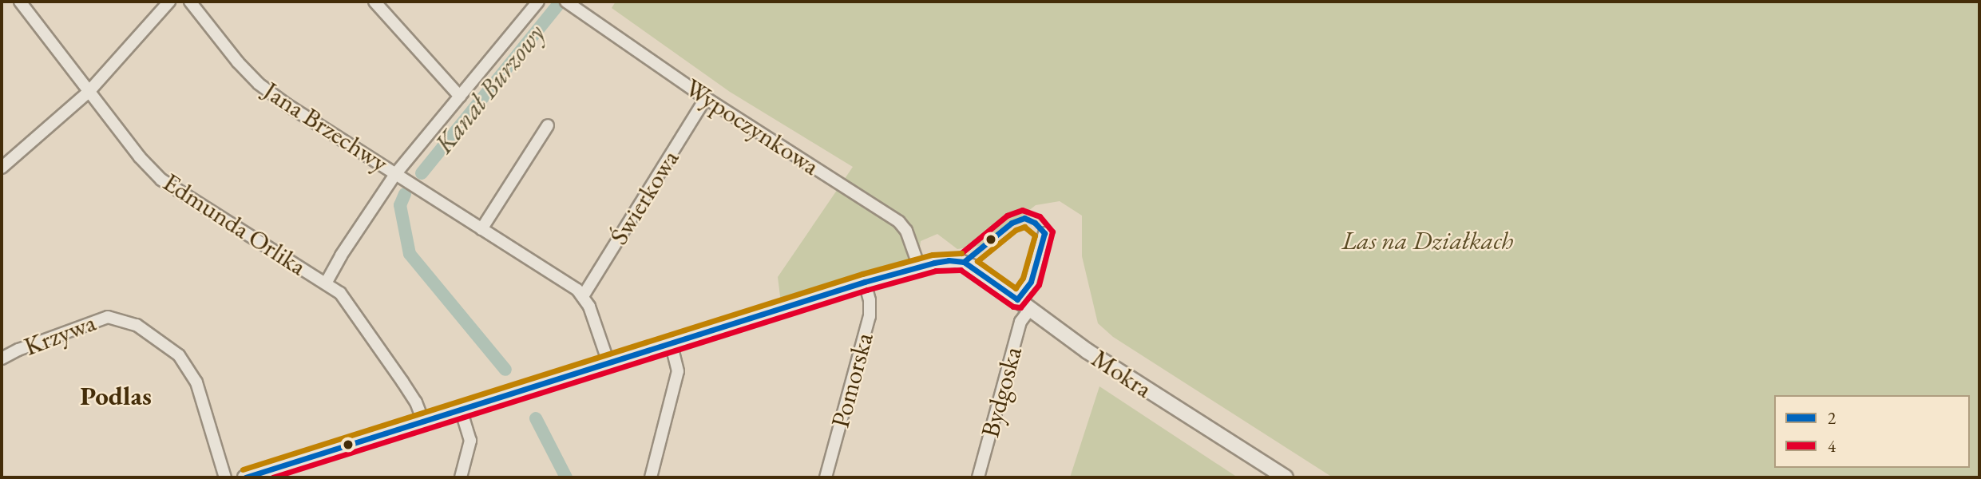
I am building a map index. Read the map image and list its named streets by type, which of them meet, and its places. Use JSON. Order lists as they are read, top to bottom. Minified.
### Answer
{"streets":{"street":["Jana Brzechwy","Wypoczynkowa","Świerkowa","Edmunda Orlika","Krzywa","Mokra","Pomorska","Bydgoska"]},"crossings":[["Jana Brzechwy","Świerkowa"],["Wypoczynkowa","Świerkowa"],["Wypoczynkowa","Mokra"],["Mokra","Bydgoska"]],"districts":["Podlas"],"water":["Kanał Burzowy"],"parks":["Las na Działkach"],"lines":["transit line 4","transit line 2"],"legend":["2","4"]}
